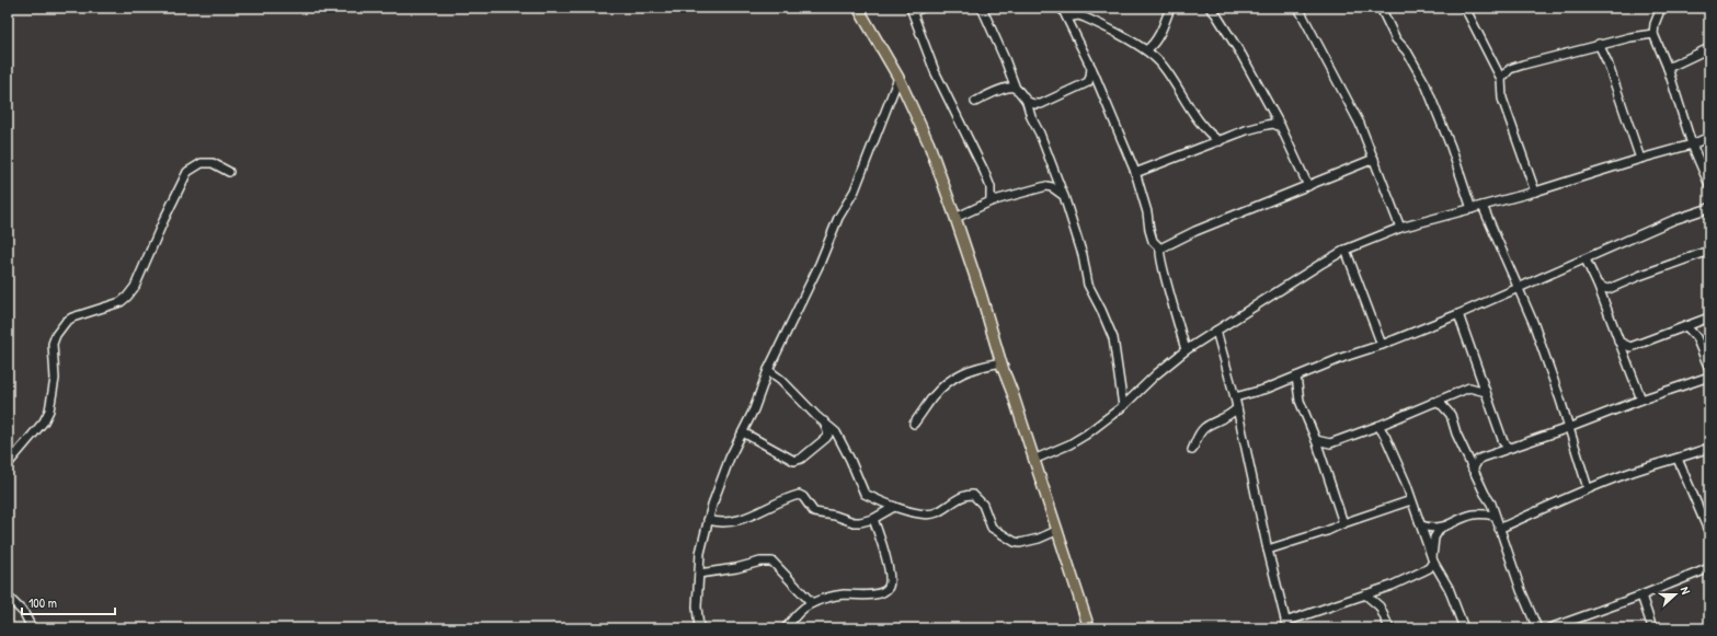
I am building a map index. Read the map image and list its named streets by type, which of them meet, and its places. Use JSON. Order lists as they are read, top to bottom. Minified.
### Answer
{"scale_bar":"100 m","north":"right"}
